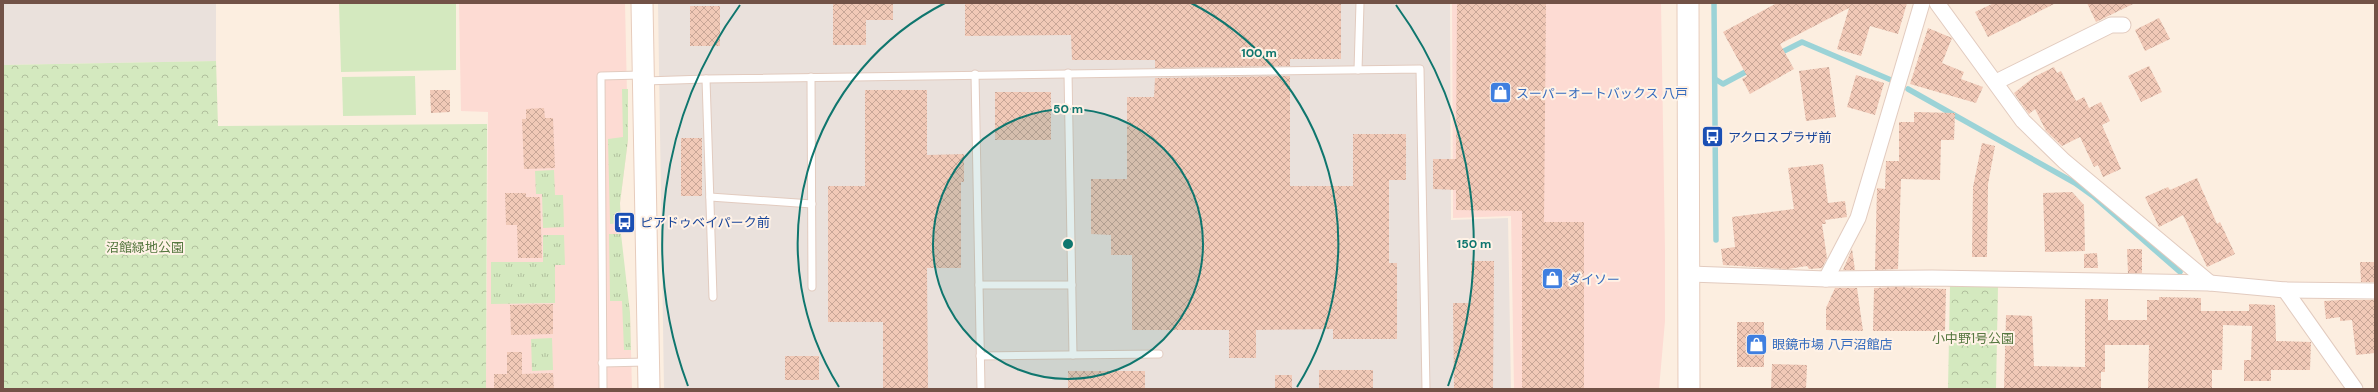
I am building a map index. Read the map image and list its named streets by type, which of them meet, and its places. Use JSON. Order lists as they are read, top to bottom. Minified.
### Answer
{"parks":["沼館緑地公園","小中野1号公園"],"places":{"shop":["スーパーオートバックス 八戸","ダイソー","眼鏡市場 八戸沼館店"],"bus stop":["アクロスプラザ前","ピアドゥベイパーク前"]},"rings":["100 m","50 m","150 m"]}
